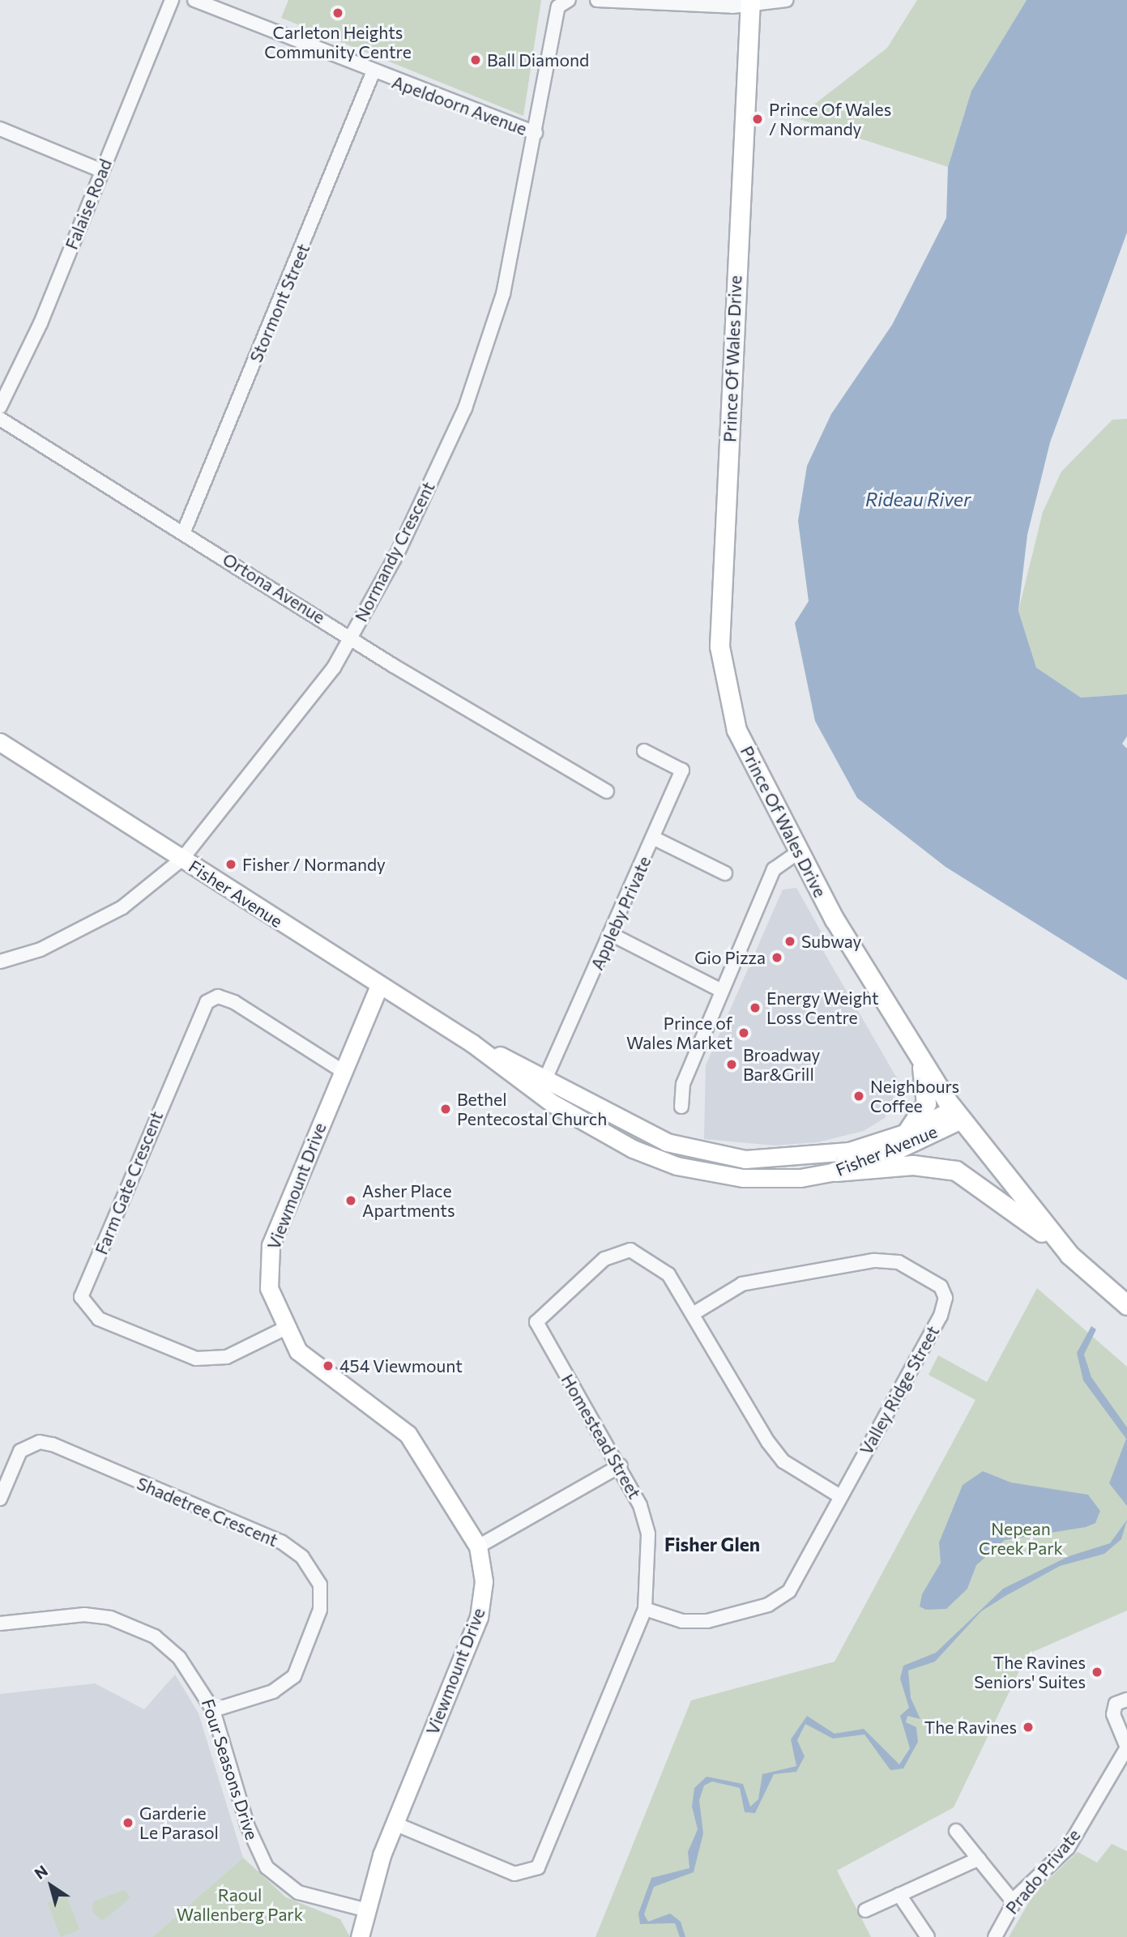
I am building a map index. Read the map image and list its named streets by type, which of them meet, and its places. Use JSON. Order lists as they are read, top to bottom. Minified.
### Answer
{"streets":{"main road":["Prince Of Wales Drive","Fisher Avenue","Viewmount Drive"],"street":["Apeldoorn Avenue","Falaise Road","Stormont Street","Normandy Crescent","Ortona Avenue","Appleby Private","Farm Gate Crescent","Valley Ridge Street","Homestead Street","Shadetree Crescent","Four Seasons Drive","Prado Private"]},"crossings":[["Apeldoorn Avenue","Stormont Street"],["Apeldoorn Avenue","Normandy Crescent"],["Stormont Street","Ortona Avenue"],["Prince Of Wales Drive","Fisher Avenue"],["Normandy Crescent","Ortona Avenue"],["Normandy Crescent","Fisher Avenue"],["Fisher Avenue","Appleby Private"],["Fisher Avenue","Viewmount Drive"],["Farm Gate Crescent","Viewmount Drive"],["Viewmount Drive","Homestead Street"],["Viewmount Drive","Four Seasons Drive"],["Valley Ridge Street","Homestead Street"],["Shadetree Crescent","Four Seasons Drive"]],"districts":["Fisher Glen"],"water":["Rideau River"],"parks":["Nepean Creek Park","Raoul Wallenberg Park"],"places":["Carleton Heights Community Centre","Ball Diamond","Prince Of Wales / Normandy","Fisher / Normandy","Subway","Gio Pizza","Energy Weight Loss Centre","Prince of Wales Market","Broadway Bar&Grill","Neighbours Coffee","Bethel Pentecostal Church","Asher Place Apartments","454 Viewmount","The Ravines Seniors' Suites","The Ravines","Garderie Le Parasol"],"north":"top left"}
